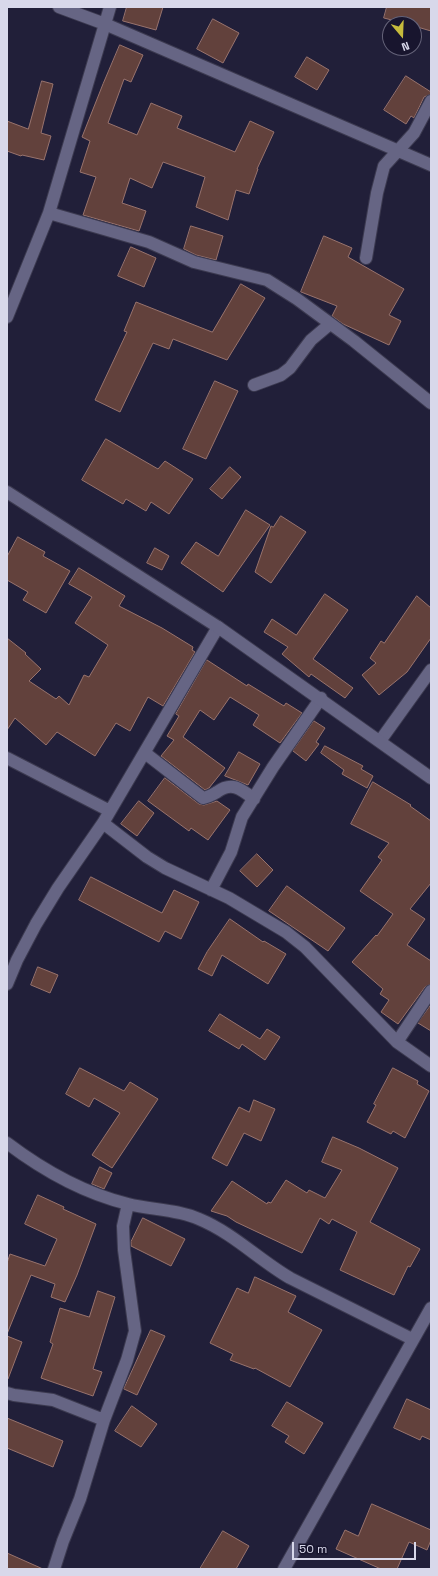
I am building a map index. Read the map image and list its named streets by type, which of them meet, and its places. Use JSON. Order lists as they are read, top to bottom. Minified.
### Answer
{"scale_bar":"50 m","north":"bottom"}
